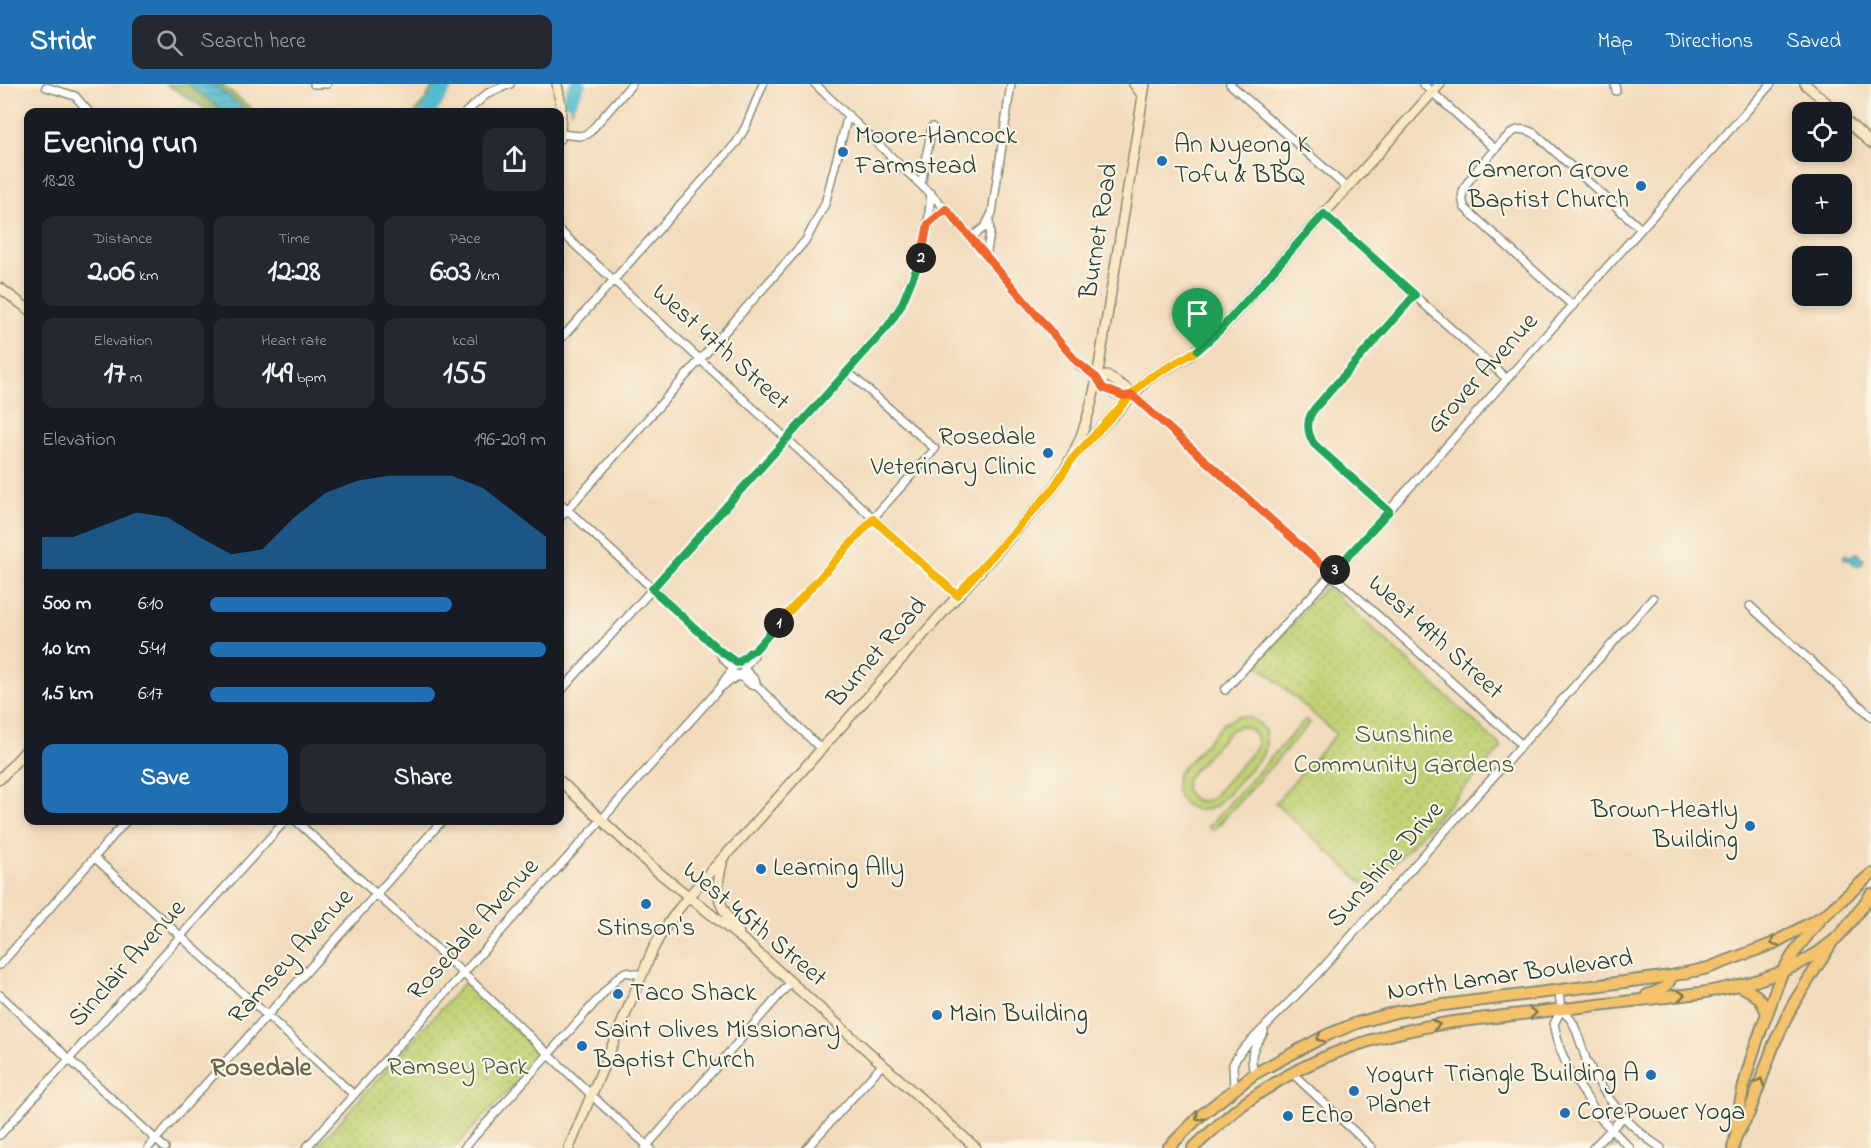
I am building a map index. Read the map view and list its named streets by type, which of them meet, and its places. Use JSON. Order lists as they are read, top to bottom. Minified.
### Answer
{"streets":{"main road":["Burnet Road","West 49th Street","West 45th Street","North Lamar Boulevard"],"street":["West 47th Street","Grover Avenue","Sunshine Drive","Rosedale Avenue","Ramsey Avenue","Sinclair Avenue"]},"crossings":[["Burnet Road","West 47th Street"],["Burnet Road","West 49th Street"],["Burnet Road","West 45th Street"],["West 47th Street","Rosedale Avenue"],["Grover Avenue","West 49th Street"],["West 49th Street","Sunshine Drive"],["Sunshine Drive","North Lamar Boulevard"],["West 45th Street","Rosedale Avenue"]],"districts":["Rosedale"],"parks":["Sunshine Community Gardens","Ramsey Park"],"places":["Moore-Hancock Farmstead","An Nyeong K Tofu & BBQ","Cameron Grove Baptist Church","Rosedale Veterinary Clinic","Brown-Heatly Building","Learning Ally","Stinson's","Taco Shack","Main Building","Saint Olives Missionary Baptist Church","Triangle Building A","Yogurt Planet","CorePower Yoga","Echo"],"page":{"header":"Stridr","search":"Search here","nav":["Map","Directions","Saved"],"map_buttons":["+","−"],"heading":["Evening run","18:28"],"stats":[["Distance","2.06 km"],["Time","12:28"],["Pace","6:03 /km"],["Elevation","17 m"],["Heart rate","149 bpm"],["kcal","155"]],"pins":["2","3","1"],"chart":["Elevation","196–209 m"],"list":[{"name":"500 m","note":"6:10"},{"name":"1.0 km","note":"5:41"},{"name":"1.5 km","note":"6:17"}],"buttons":["Save","Share"]}}
